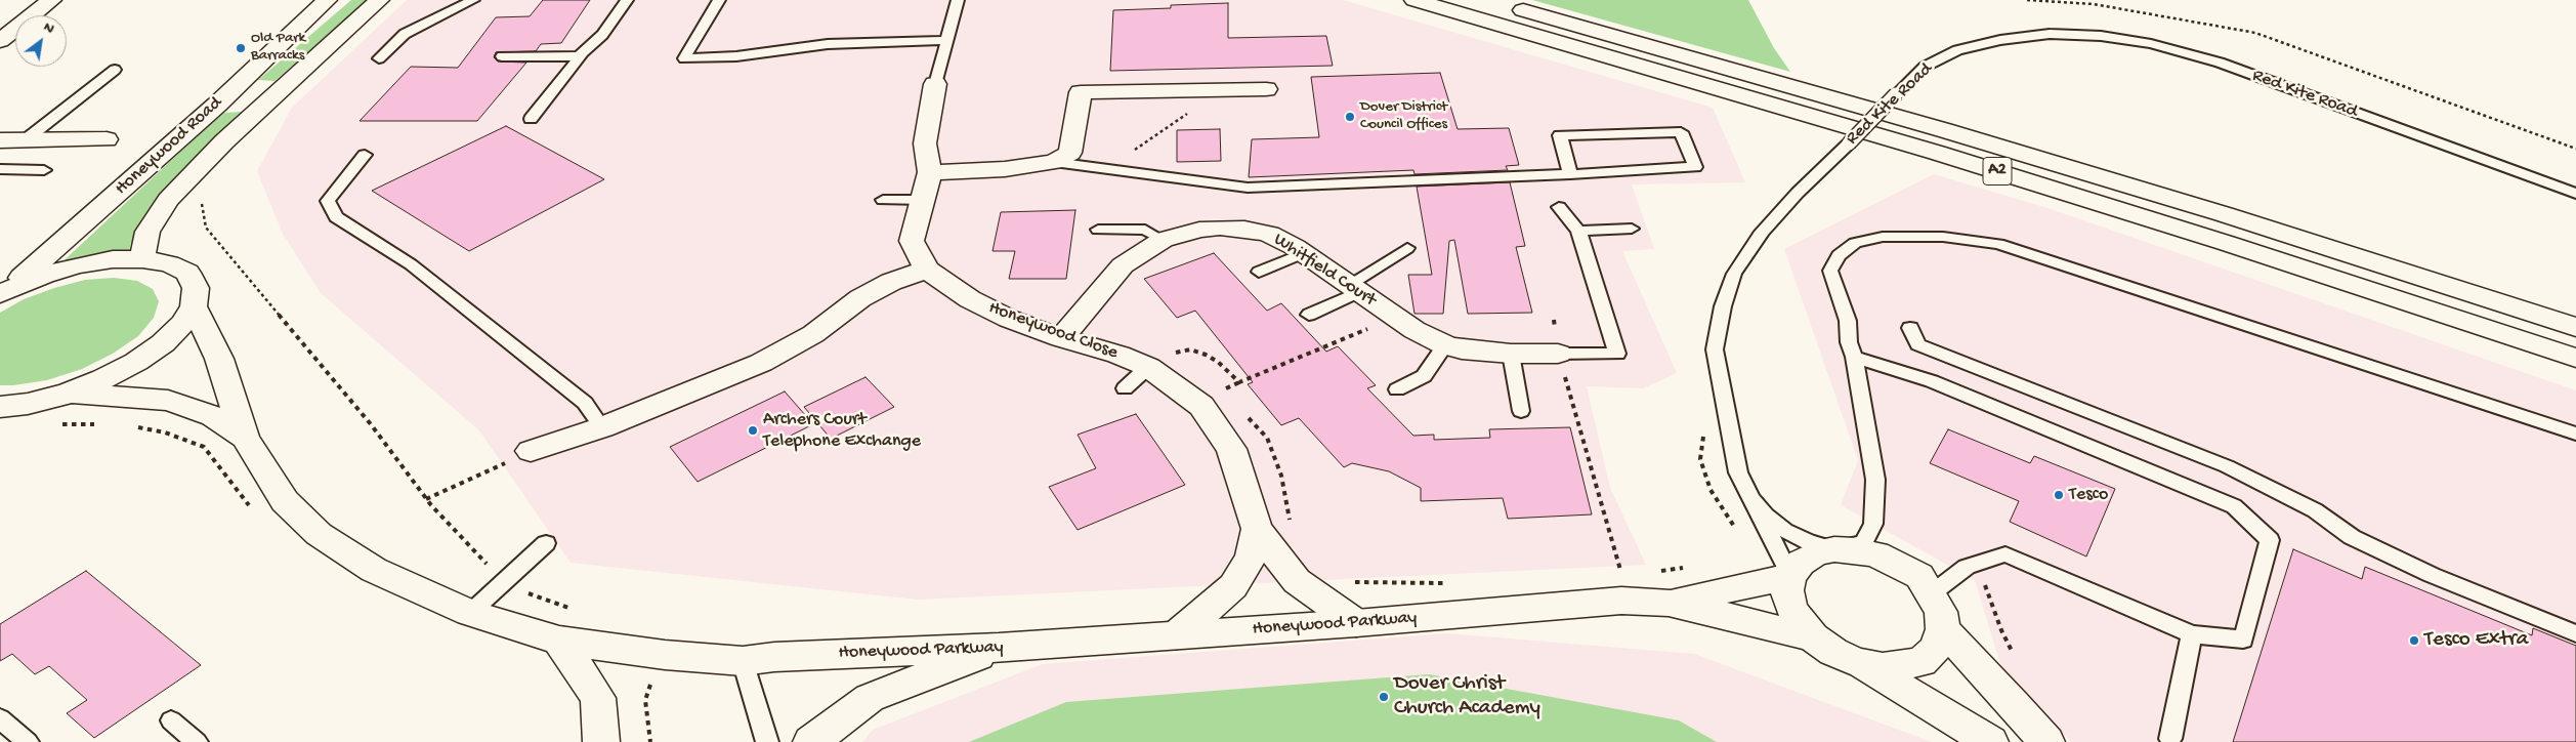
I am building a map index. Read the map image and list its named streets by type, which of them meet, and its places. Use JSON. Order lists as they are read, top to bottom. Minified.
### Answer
{"streets":{"main road":["Honeywood Road","A2","Whitfield Court","Honeywood Close","Honeywood Parkway"],"lane":["Red Kite Road"]},"crossings":[["Red Kite Road","Honeywood Parkway"],["Whitfield Court","Honeywood Close"],["Honeywood Close","Honeywood Parkway"]],"places":["Old Park Barracks","Dover District Council Offices","Archers Court Telephone Exchange","Tesco","Tesco Extra","Dover Christ Church Academy"],"north":"top right"}
